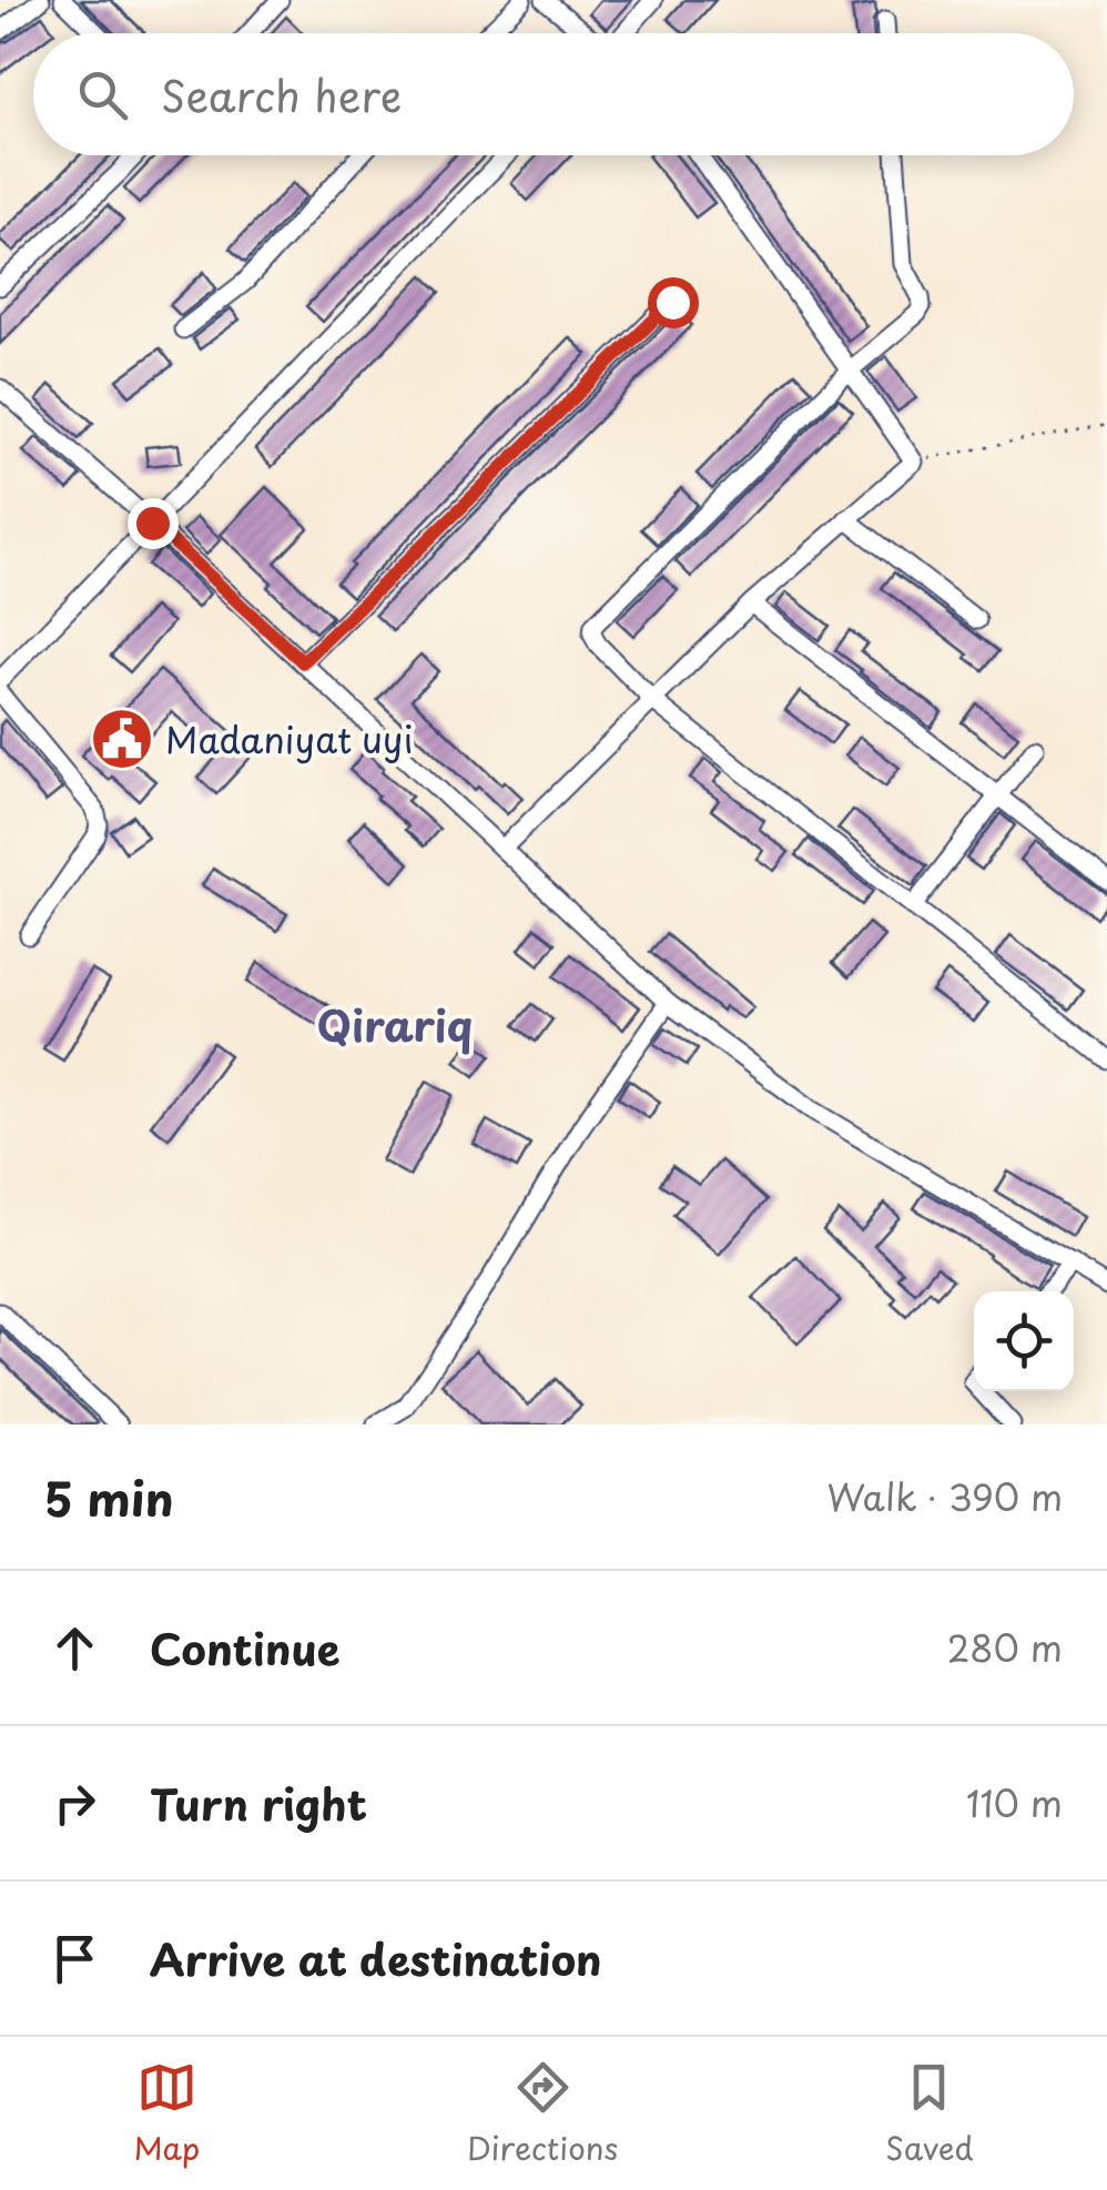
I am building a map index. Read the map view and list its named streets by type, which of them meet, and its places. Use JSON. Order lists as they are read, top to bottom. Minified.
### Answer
{"districts":["Qirariq"],"places":{"public building":["Madaniyat uyi"]},"page":{"search":"Search here","heading":["5 min","Walk · 390 m"],"list":[["Continue","280 m"],["Turn right","110 m"],"Arrive at destination"],"nav":["Map","Directions","Saved"]}}
